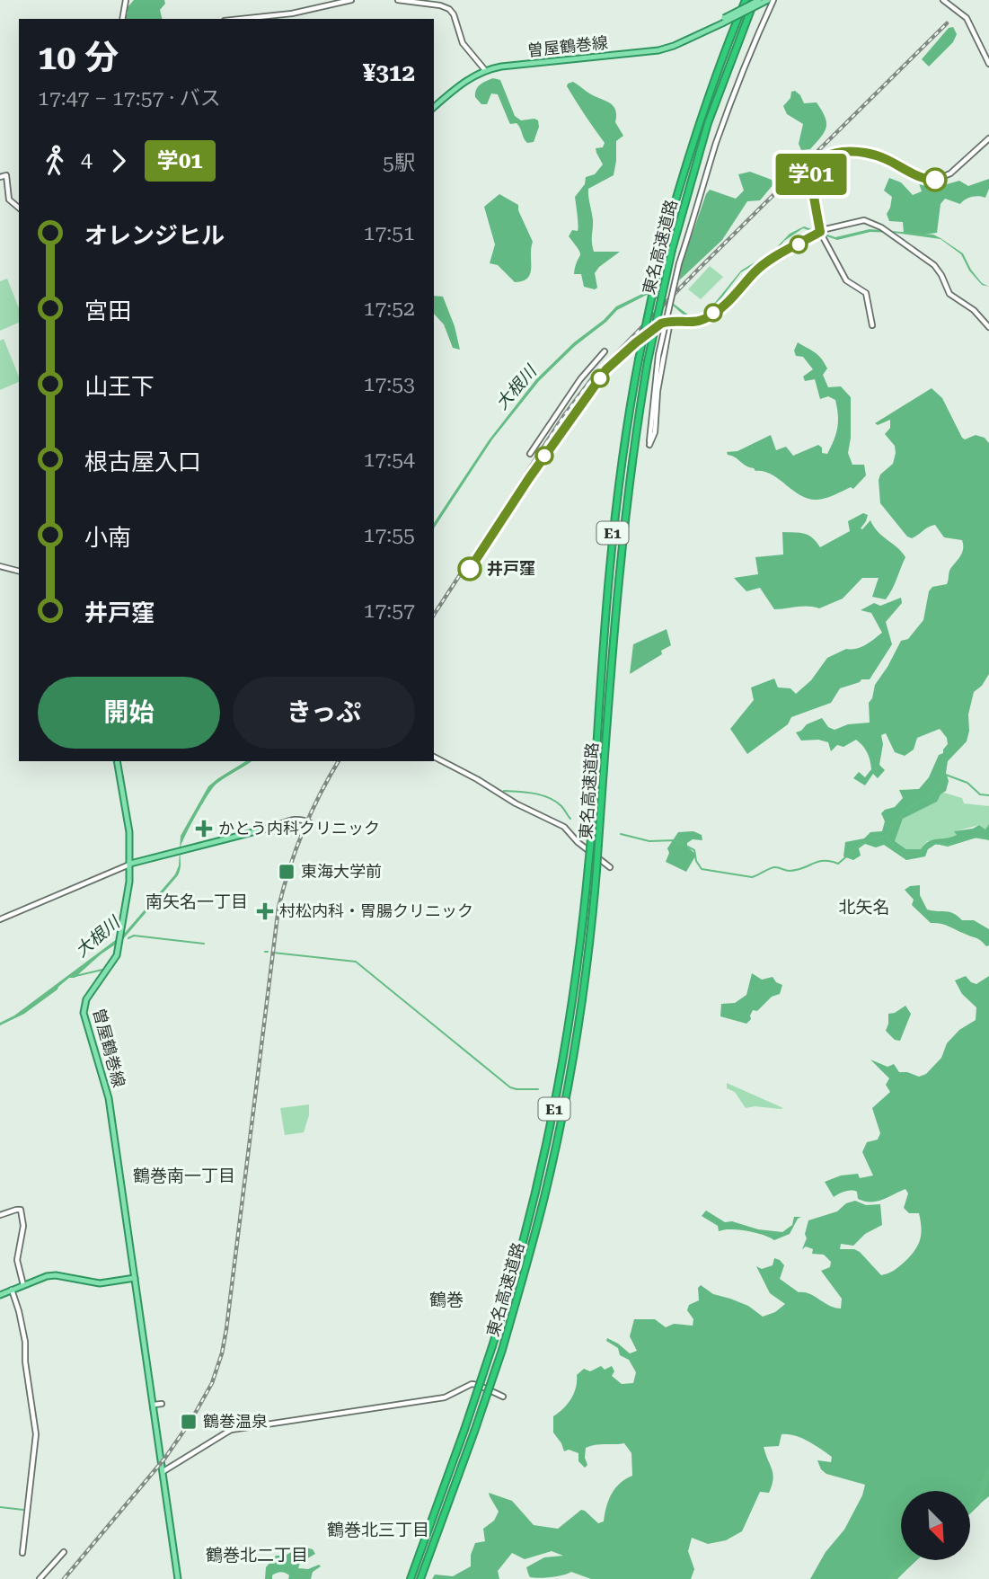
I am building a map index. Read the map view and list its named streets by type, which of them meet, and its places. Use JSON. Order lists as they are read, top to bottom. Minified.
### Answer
{"streets":{"highway":["東名高速道路","E1"],"main road":["曽屋鶴巻線"]},"crossings":[["曽屋鶴巻線","東名高速道路"]],"districts":["南矢名一丁目","北矢名","鶴巻南一丁目","鶴巻","鶴巻北三丁目","鶴巻北二丁目"],"water":["大根川"],"places":{"other":["井戸窪"],"health":["かとう内科クリニック","村松内科・胃腸クリニック"],"transit":["東海大学前","鶴巻温泉"]},"lines":["bus line 学01"],"north":"bottom right","page":{"on_map":"学01","heading":["10 分","17:47 – 17:57 · バス","¥312"],"legs":["4","学01","5駅"],"list":[{"name":"オレンジヒル","value":"17:51"},{"name":"宮田","value":"17:52"},{"name":"山王下","value":"17:53"},{"name":"根古屋入口","value":"17:54"},{"name":"小南","value":"17:55"},{"name":"井戸窪","value":"17:57"}],"buttons":["開始","きっぷ"]}}
